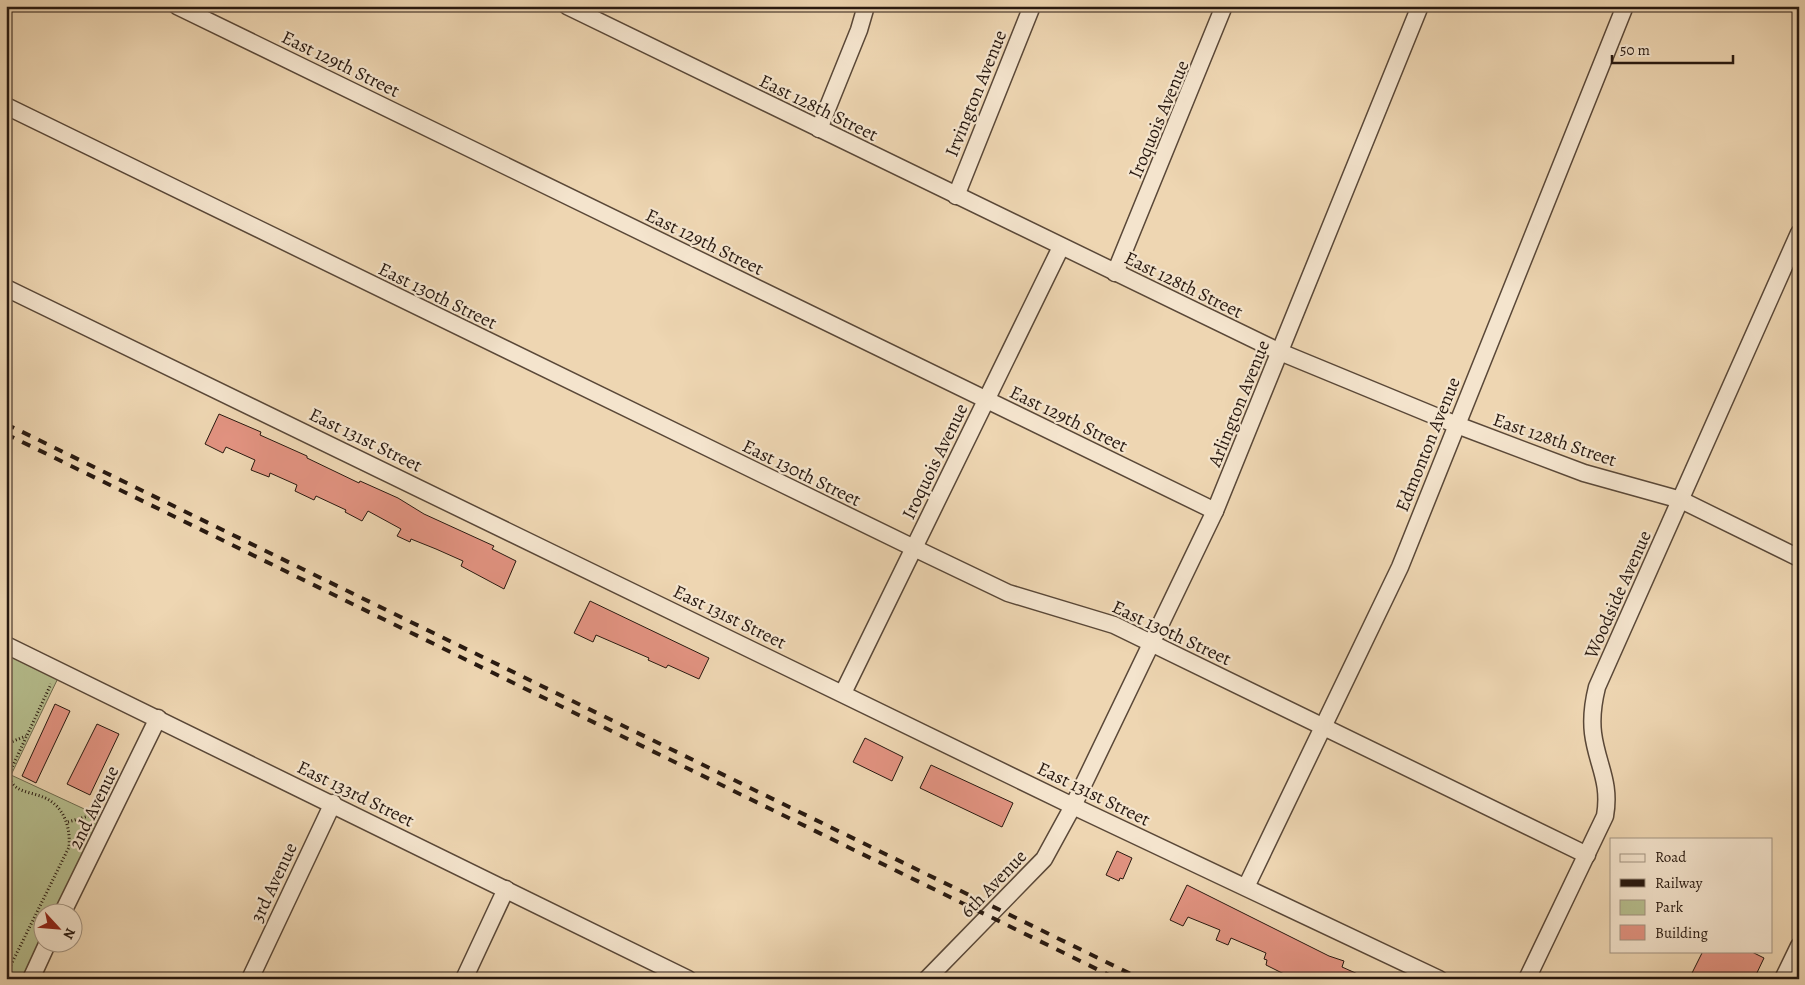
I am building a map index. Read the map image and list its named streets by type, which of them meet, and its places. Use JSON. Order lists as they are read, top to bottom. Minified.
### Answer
{"streets":{"street":["East 129th Street","Irvington Avenue","East 128th Street","Iroquois Avenue","East 130th Street","Arlington Avenue","East 131st Street","Edmonton Avenue","Woodside Avenue","East 133rd Street","2nd Avenue","3rd Avenue","6th Avenue"]},"crossings":[["East 129th Street","Iroquois Avenue"],["East 129th Street","Arlington Avenue"],["Irvington Avenue","East 128th Street"],["East 128th Street","Iroquois Avenue"],["East 128th Street","Arlington Avenue"],["East 128th Street","Edmonton Avenue"],["East 128th Street","Woodside Avenue"],["Iroquois Avenue","East 130th Street"],["Iroquois Avenue","East 131st Street"],["East 130th Street","Arlington Avenue"],["East 130th Street","Edmonton Avenue"],["East 130th Street","Woodside Avenue"],["Arlington Avenue","East 131st Street"],["Arlington Avenue","6th Avenue"],["East 131st Street","Edmonton Avenue"],["East 131st Street","6th Avenue"],["East 133rd Street","2nd Avenue"],["East 133rd Street","3rd Avenue"]],"legend":["Road","Railway","Park","Building"],"scale_bar":"50 m","north":"bottom right"}
